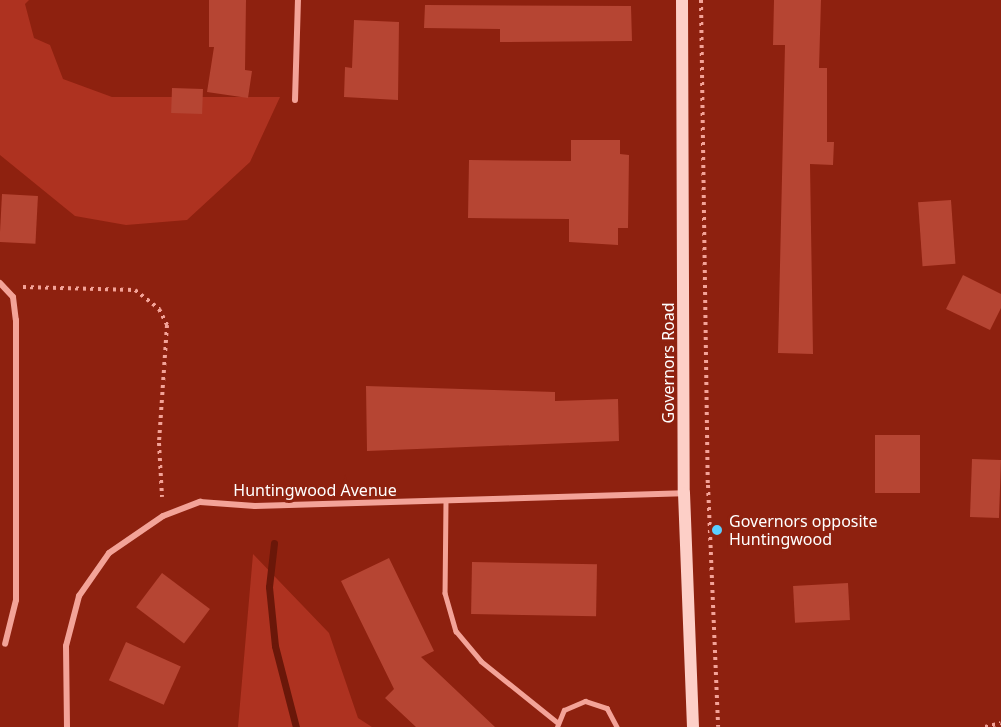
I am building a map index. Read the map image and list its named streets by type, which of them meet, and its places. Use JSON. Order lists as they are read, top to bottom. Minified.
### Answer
{"streets":{"main road":["Governors Road"],"street":["Huntingwood Avenue"]},"crossings":[["Governors Road","Huntingwood Avenue"]],"places":["Governors opposite Huntingwood"]}
